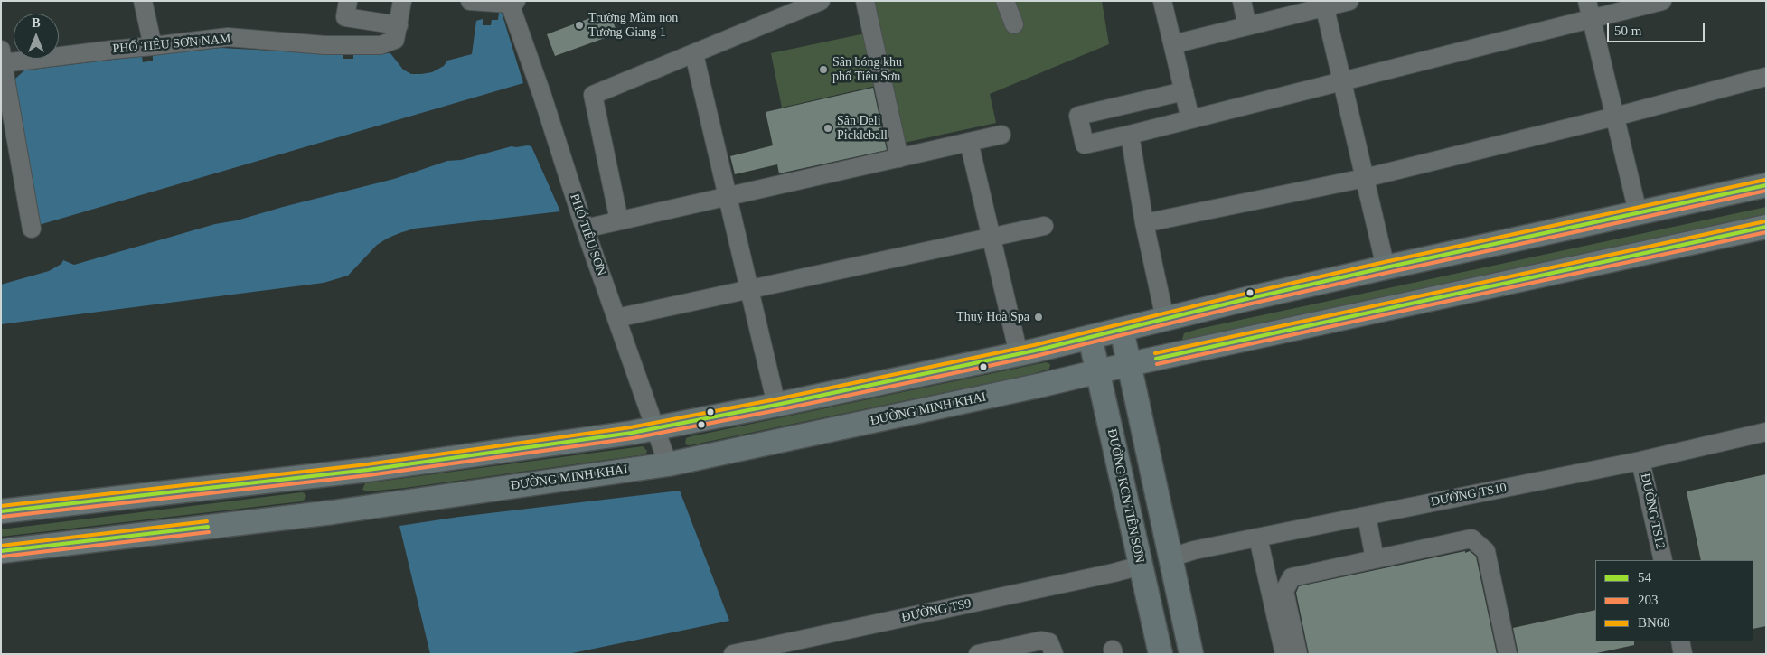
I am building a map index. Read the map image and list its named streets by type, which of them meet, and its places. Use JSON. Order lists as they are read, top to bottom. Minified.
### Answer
{"streets":{"main road":["ĐƯỜNG MINH KHAI","ĐƯỜNG KCN TIÊN SƠN"],"street":["PHỐ TIÊU SƠN NAM","PHỐ TIÊU SƠN","ĐƯỜNG TS10","ĐƯỜNG TS12","ĐƯỜNG TS9"]},"crossings":[["PHỐ TIÊU SƠN","ĐƯỜNG MINH KHAI"],["ĐƯỜNG MINH KHAI","ĐƯỜNG KCN TIÊN SƠN"],["ĐƯỜNG TS10","ĐƯỜNG TS12"],["ĐƯỜNG KCN TIÊN SƠN","ĐƯỜNG TS9"]],"places":["Trường Mầm non Tương Giang 1","Sân bóng khu phố Tiêu Sơn","Sân Deli Pickleball","Thuý Hoà Spa"],"lines":["transit line BN68","transit line 54","transit line 203"],"legend":["54","203","BN68"],"scale_bar":"50 m","north":"top"}
